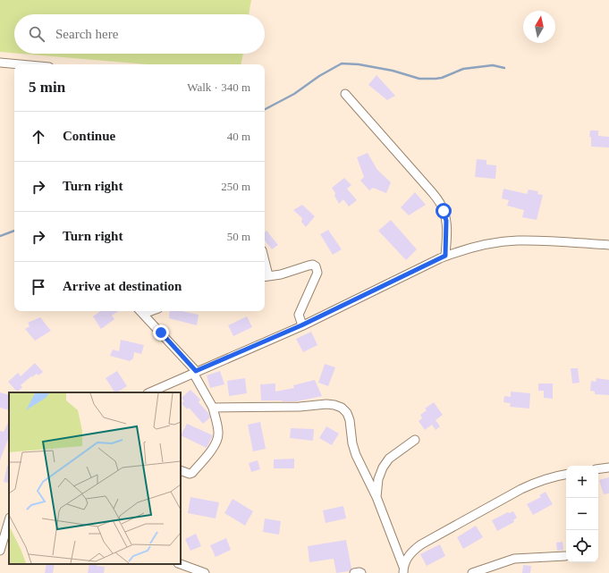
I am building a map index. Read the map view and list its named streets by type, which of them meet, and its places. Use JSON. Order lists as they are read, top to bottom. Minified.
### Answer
{"north":"top","page":{"search":"Search here","heading":["5 min","Walk · 340 m"],"list":[["Continue","40 m"],["Turn right","250 m"],["Turn right","50 m"],"Arrive at destination"],"map_buttons":["+","−"]}}
